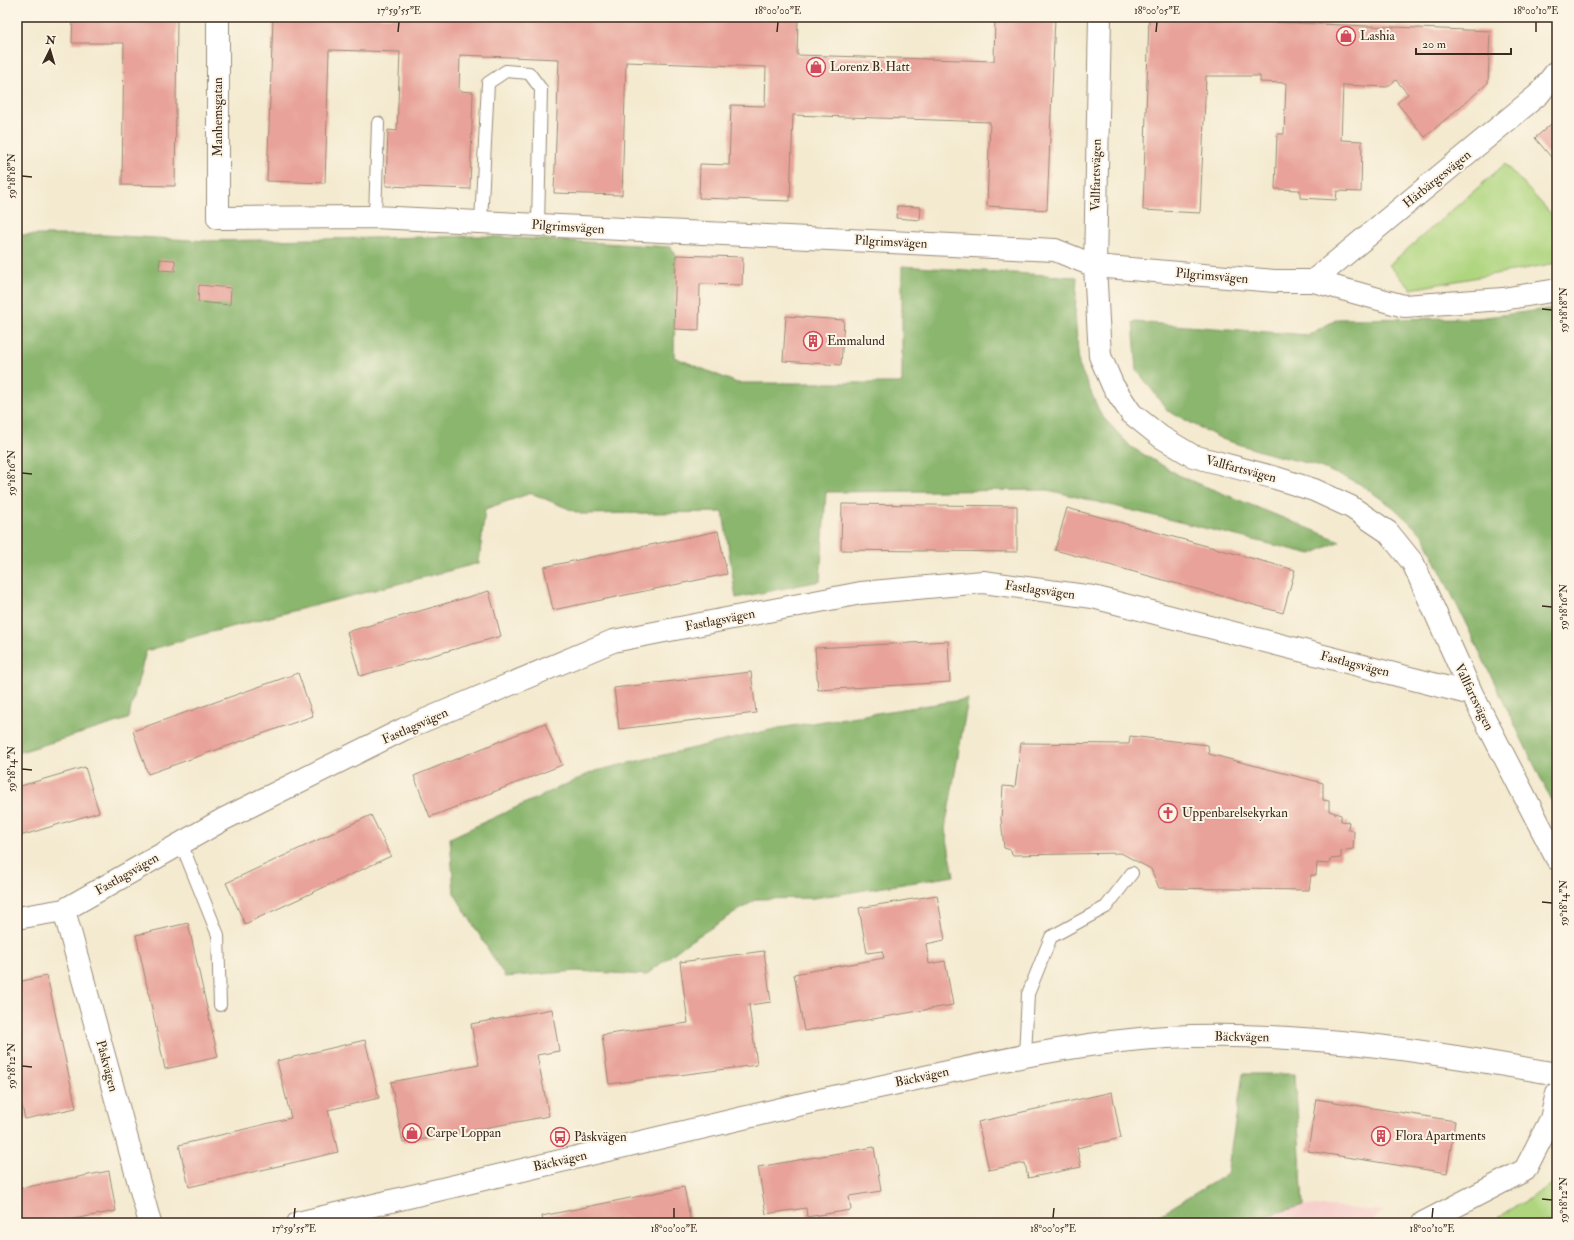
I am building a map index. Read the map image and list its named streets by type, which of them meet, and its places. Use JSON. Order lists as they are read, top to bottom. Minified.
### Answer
{"streets":{"street":["Manhemsgatan","Vallfartsvägen","Härbärgesvägen","Pilgrimsvägen","Fastlagsvägen","Bäckvägen","Påskvägen"]},"crossings":[["Manhemsgatan","Pilgrimsvägen"],["Vallfartsvägen","Pilgrimsvägen"],["Vallfartsvägen","Fastlagsvägen"],["Härbärgesvägen","Pilgrimsvägen"],["Fastlagsvägen","Påskvägen"]],"places":{"shop":["Lashia","Lorenz B. Hatt","Carpe Loppan"],"building":["Emmalund","Flora Apartments"],"church":["Uppenbarelsekyrkan"],"bus stop":["Påskvägen"]},"scale_bar":"20 m","north":"top","coordinates":["17°59'55\"E","18°00'00\"E","18°00'05\"E","18°00'10\"E","59°18'18\"N","59°18'16\"N","59°18'14\"N","59°18'12\"N"]}
